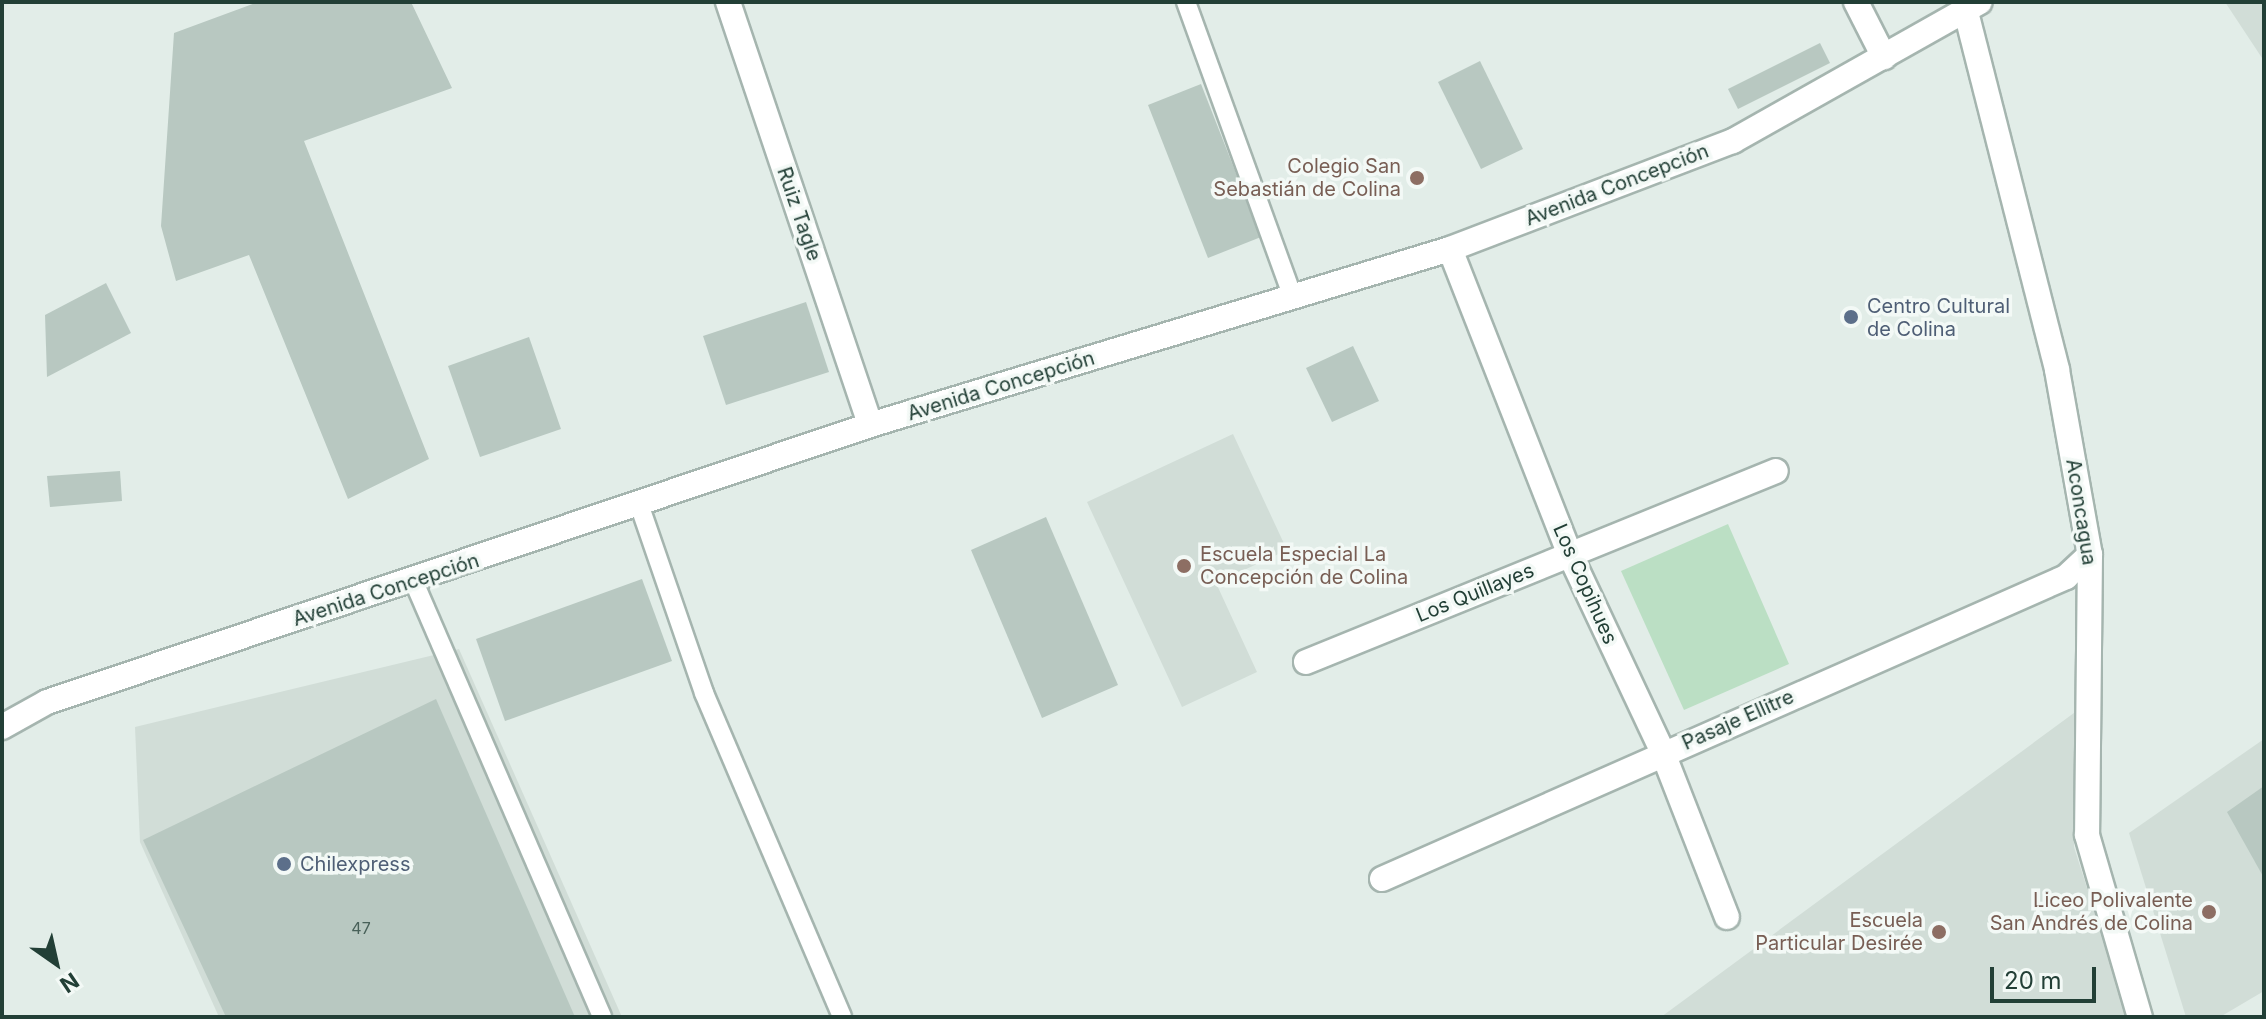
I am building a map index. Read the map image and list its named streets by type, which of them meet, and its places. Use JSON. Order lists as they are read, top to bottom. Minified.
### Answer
{"streets":{"street":["Avenida Concepción","Ruiz Tagle","Aconcagua","Los Copihues","Los Quillayes","Pasaje Ellitre"]},"crossings":[["Avenida Concepción","Ruiz Tagle"],["Avenida Concepción","Aconcagua"],["Avenida Concepción","Los Copihues"],["Aconcagua","Pasaje Ellitre"],["Los Copihues","Los Quillayes"],["Los Copihues","Pasaje Ellitre"]],"places":["Colegio San Sebastián de Colina","Centro Cultural de Colina","Escuela Especial La Concepción de Colina","Chilexpress","Liceo Polivalente San Andrés de Colina","Escuela Particular Desirée"],"house_numbers":["47"],"scale_bar":"20 m","north":"bottom right"}
